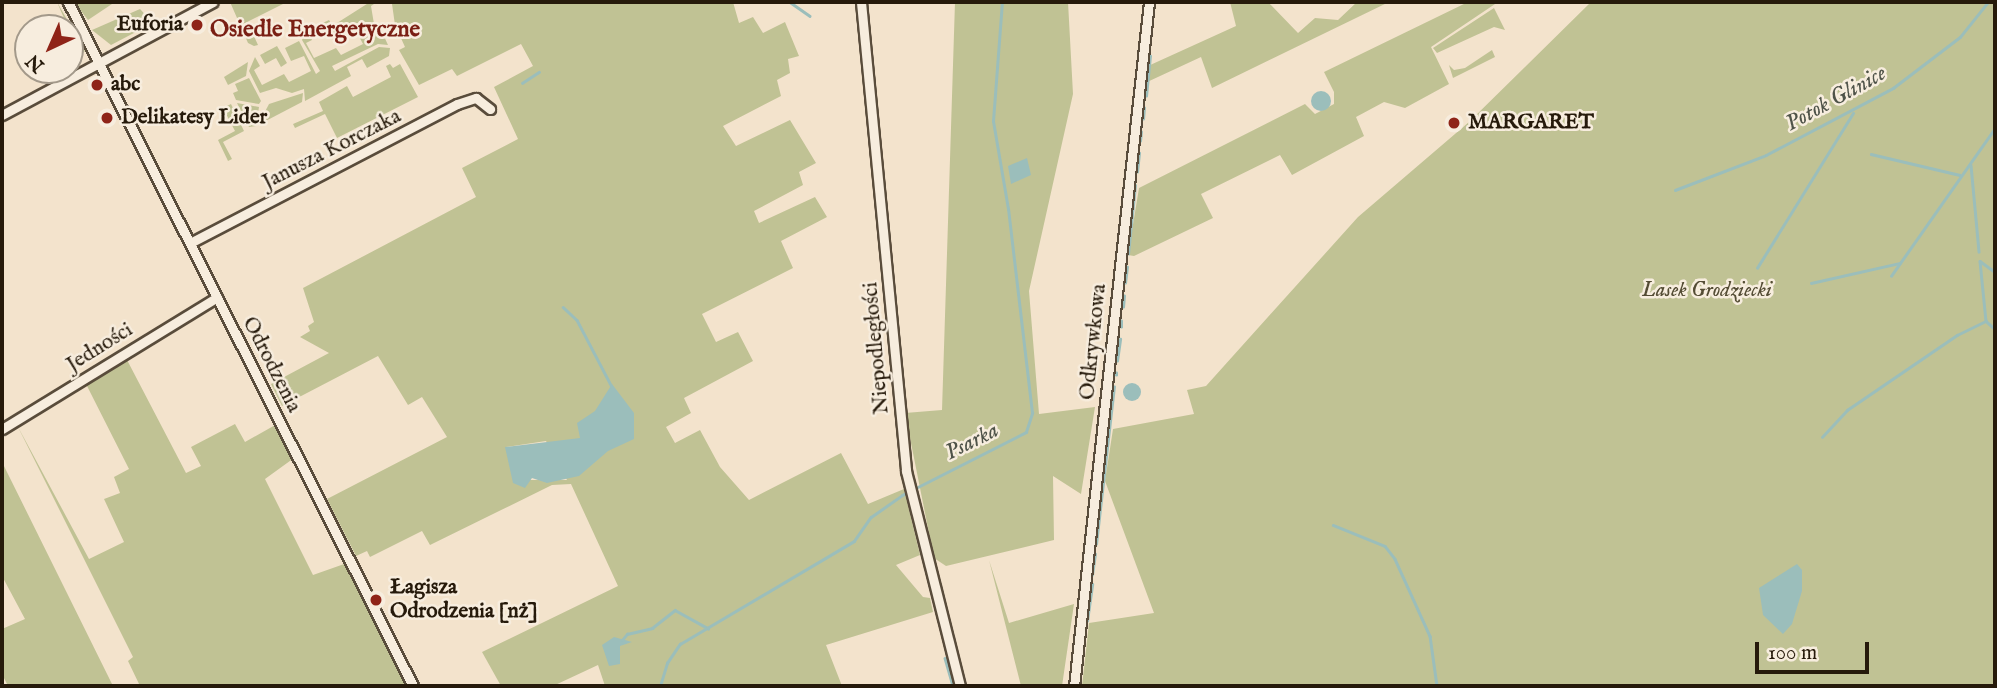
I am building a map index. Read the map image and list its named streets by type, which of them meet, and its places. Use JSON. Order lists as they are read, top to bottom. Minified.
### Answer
{"streets":{"street":["Janusza Korczaka","Odkrywkowa","Jedności","Niepodległości","Odrodzenia"]},"crossings":[["Janusza Korczaka","Odrodzenia"],["Jedności","Odrodzenia"]],"districts":["Osiedle Energetyczne"],"water":["Potok Glinice","Psarka"],"parks":["Lasek Grodziecki"],"places":["Euforia","abc","Delikatesy Lider","MARGARET","Łagisza Odrodzenia [nż]"],"scale_bar":"100 m","north":"bottom left"}
